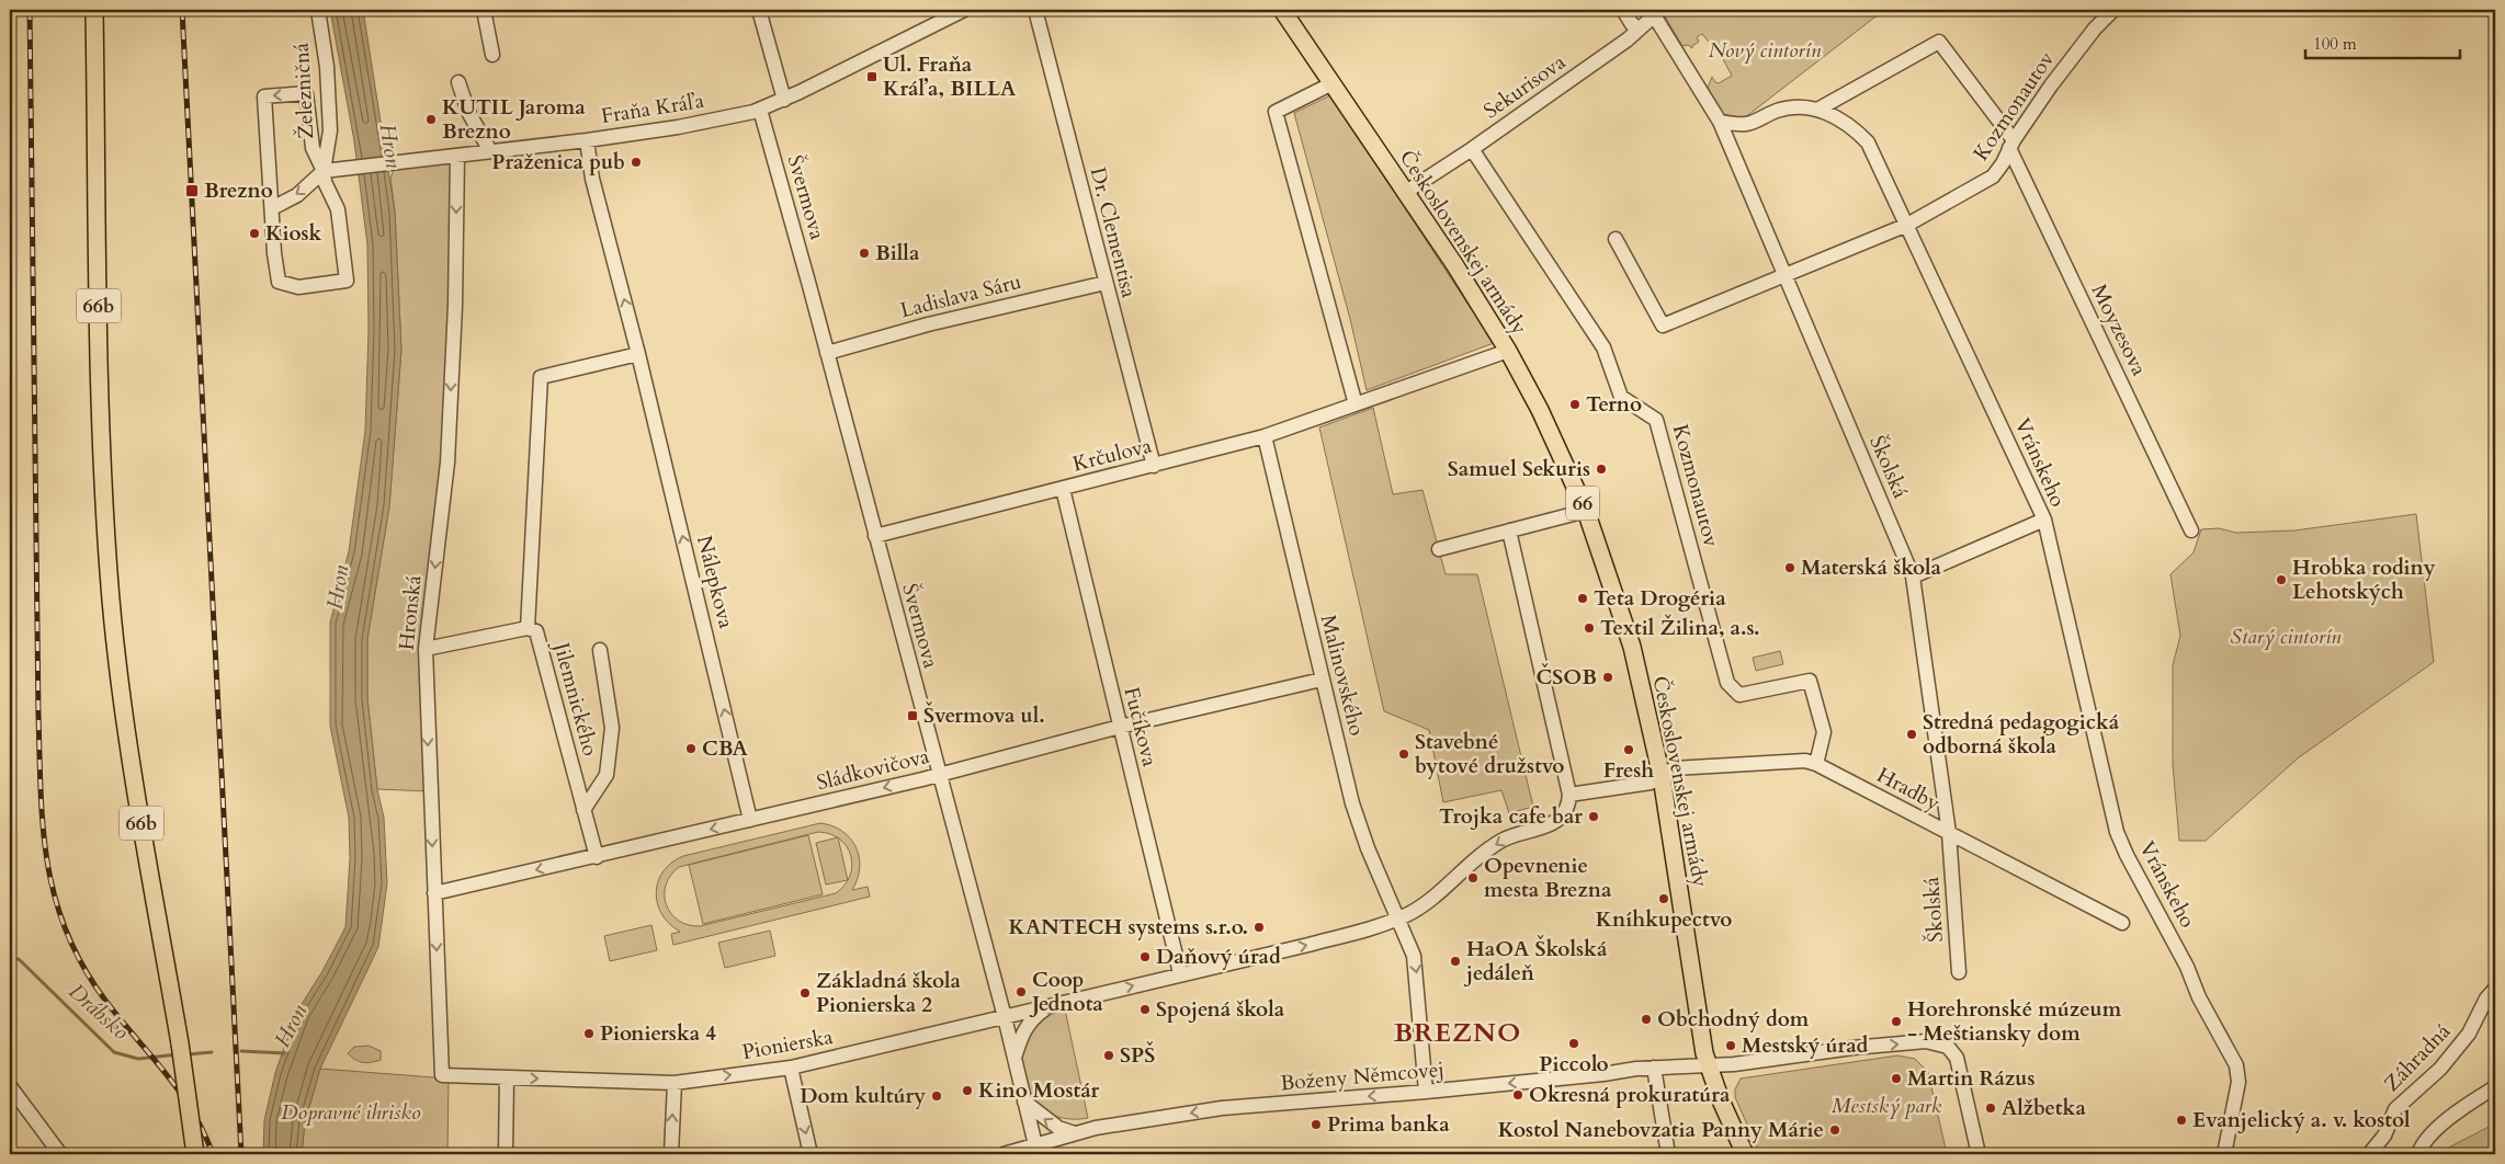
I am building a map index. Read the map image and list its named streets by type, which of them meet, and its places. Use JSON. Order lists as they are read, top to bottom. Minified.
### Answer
{"streets":{"main road":["Československej armády","66b","66"],"street":["Sekurisova","Železničná","Kozmonautov","Fraňa Kráľa","Švermova","Dr. Clementisa","Ladislava Sáru","Moyzesova","Krčulova","Vránskeho","Školská","Nálepkova","Hronská","Malinovského","Jilemnického","Fučíkova","Sládkovičova","Hradby","Pionierska","Záhradná","Boženy Němcovej"]},"crossings":[["Sekurisova","Kozmonautov"],["Sekurisova","Československej armády"],["Sekurisova","Školská"],["Železničná","Fraňa Kráľa"],["Kozmonautov","Moyzesova"],["Kozmonautov","Vránskeho"],["Kozmonautov","Školská"],["Kozmonautov","Hradby"],["Fraňa Kráľa","Švermova"],["Fraňa Kráľa","Nálepkova"],["Fraňa Kráľa","Hronská"],["Švermova","Ladislava Sáru"],["Švermova","Krčulova"],["Švermova","Sládkovičova"],["Švermova","Pionierska"],["Švermova","Boženy Němcovej"],["Dr. Clementisa","Ladislava Sáru"],["Dr. Clementisa","Krčulova"],["Československej armády","Krčulova"],["Československej armády","66"],["Československej armády","Hradby"],["Československej armády","Boženy Němcovej"],["Moyzesova","Vránskeho"],["Krčulova","Malinovského"],["Krčulova","Fučíkova"],["Vránskeho","Školská"],["Školská","Hradby"],["66","Boženy Němcovej"],["Nálepkova","Sládkovičova"],["Hronská","Jilemnického"],["Hronská","Sládkovičova"],["Hronská","Pionierska"],["Malinovského","Sládkovičova"],["Malinovského","Pionierska"],["Malinovského","Boženy Němcovej"],["Jilemnického","Sládkovičova"],["Fučíkova","Sládkovičova"],["Fučíkova","Pionierska"]],"one_way":["Nálepkova","Hronská","Sládkovičova","Pionierska"],"districts":["BREZNO"],"water":["Hron","Drábsko"],"parks":["Nový cintorín","Starý cintorín","Mestský park","Dopravné ihrisko"],"places":{"transit":["Ul. Fraňa Kráľa, BILLA","Brezno","Švermova ul."],"other":["KUTIL Jaroma Brezno","Praženica pub","Kiosk","Billa","Terno","Samuel Sekuris","Materská škola","Hrobka rodiny Lehotských","Teta Drogéria","Textil Žilina, a.s.","ČSOB","Stredná pedagogická odborná škola","CBA","Fresh","Stavebné bytové družstvo","Trojka cafe bar","Opevnenie mesta Brezna","Kníhkupectvo","KANTECH systems s.r.o.","Daňový úrad","HaOA Školská jedáleň","Coop Jednota","Základná škola Pionierska 2","Spojená škola","Obchodný dom","Horehronské múzeum - Meštiansky dom","Pionierska 4","Piccolo","Mestský úrad","SPŠ","Martin Rázus","Kino Mostár","Okresná prokuratúra","Dom kultúry","Alžbetka","Evanjelický a. v. kostol","Prima banka","Kostol Nanebovzatia Panny Márie"]},"scale_bar":"100 m"}
